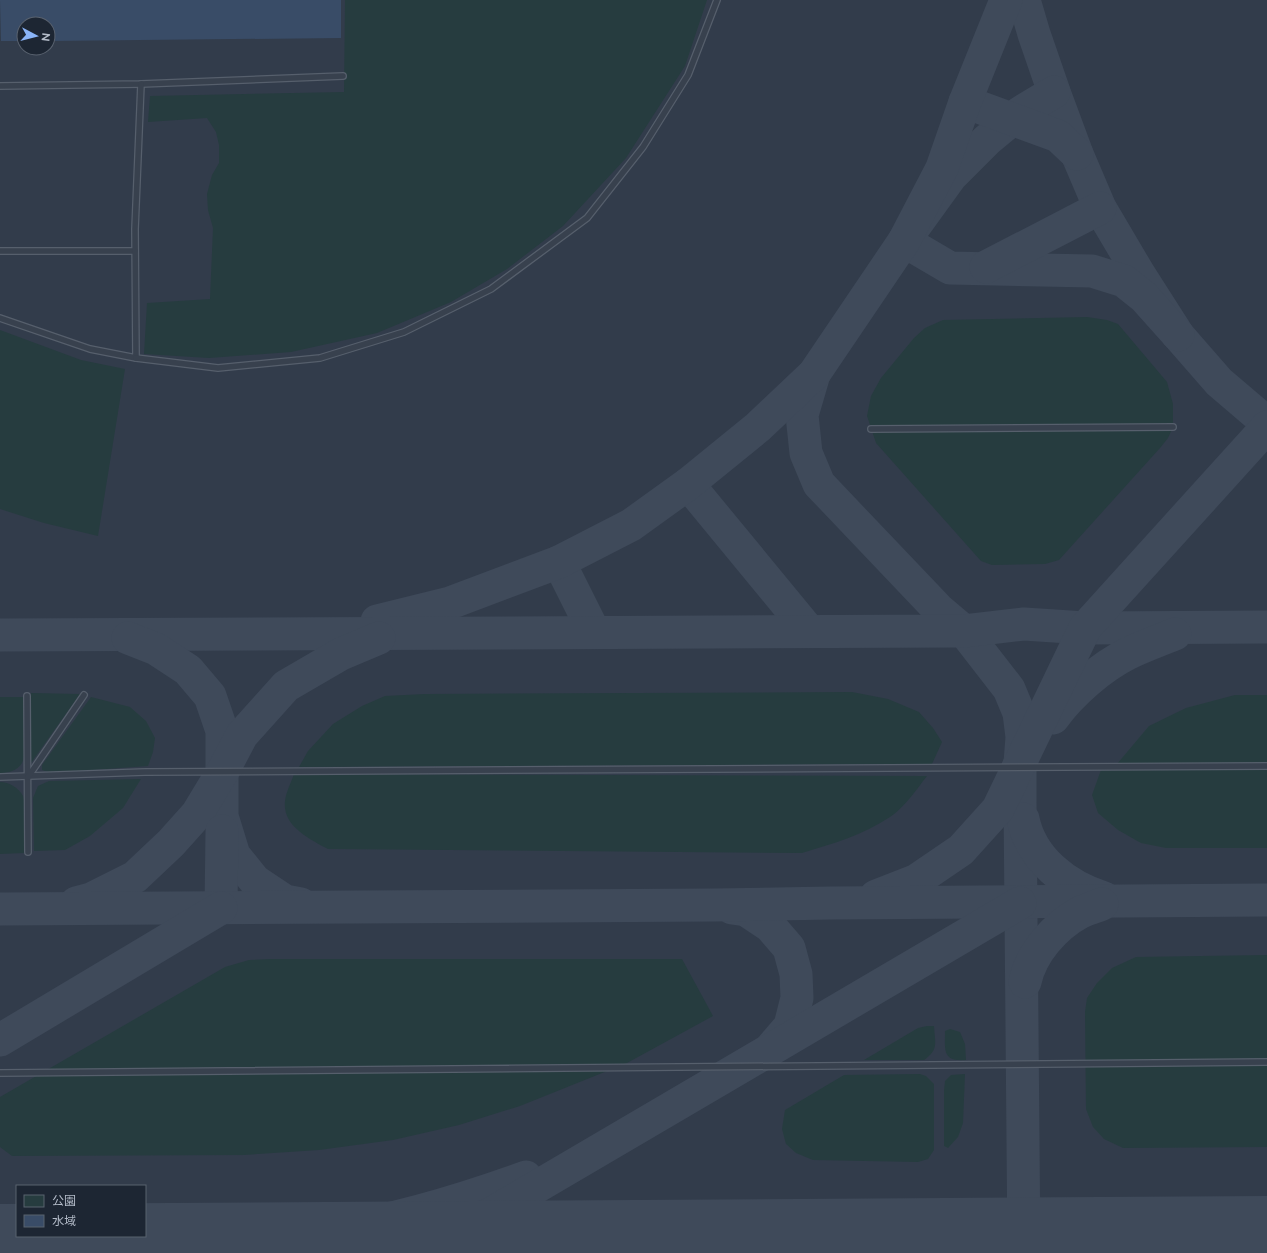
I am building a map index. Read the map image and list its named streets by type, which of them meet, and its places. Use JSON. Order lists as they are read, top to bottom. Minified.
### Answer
{"legend":["公園","水域"],"north":"right"}
